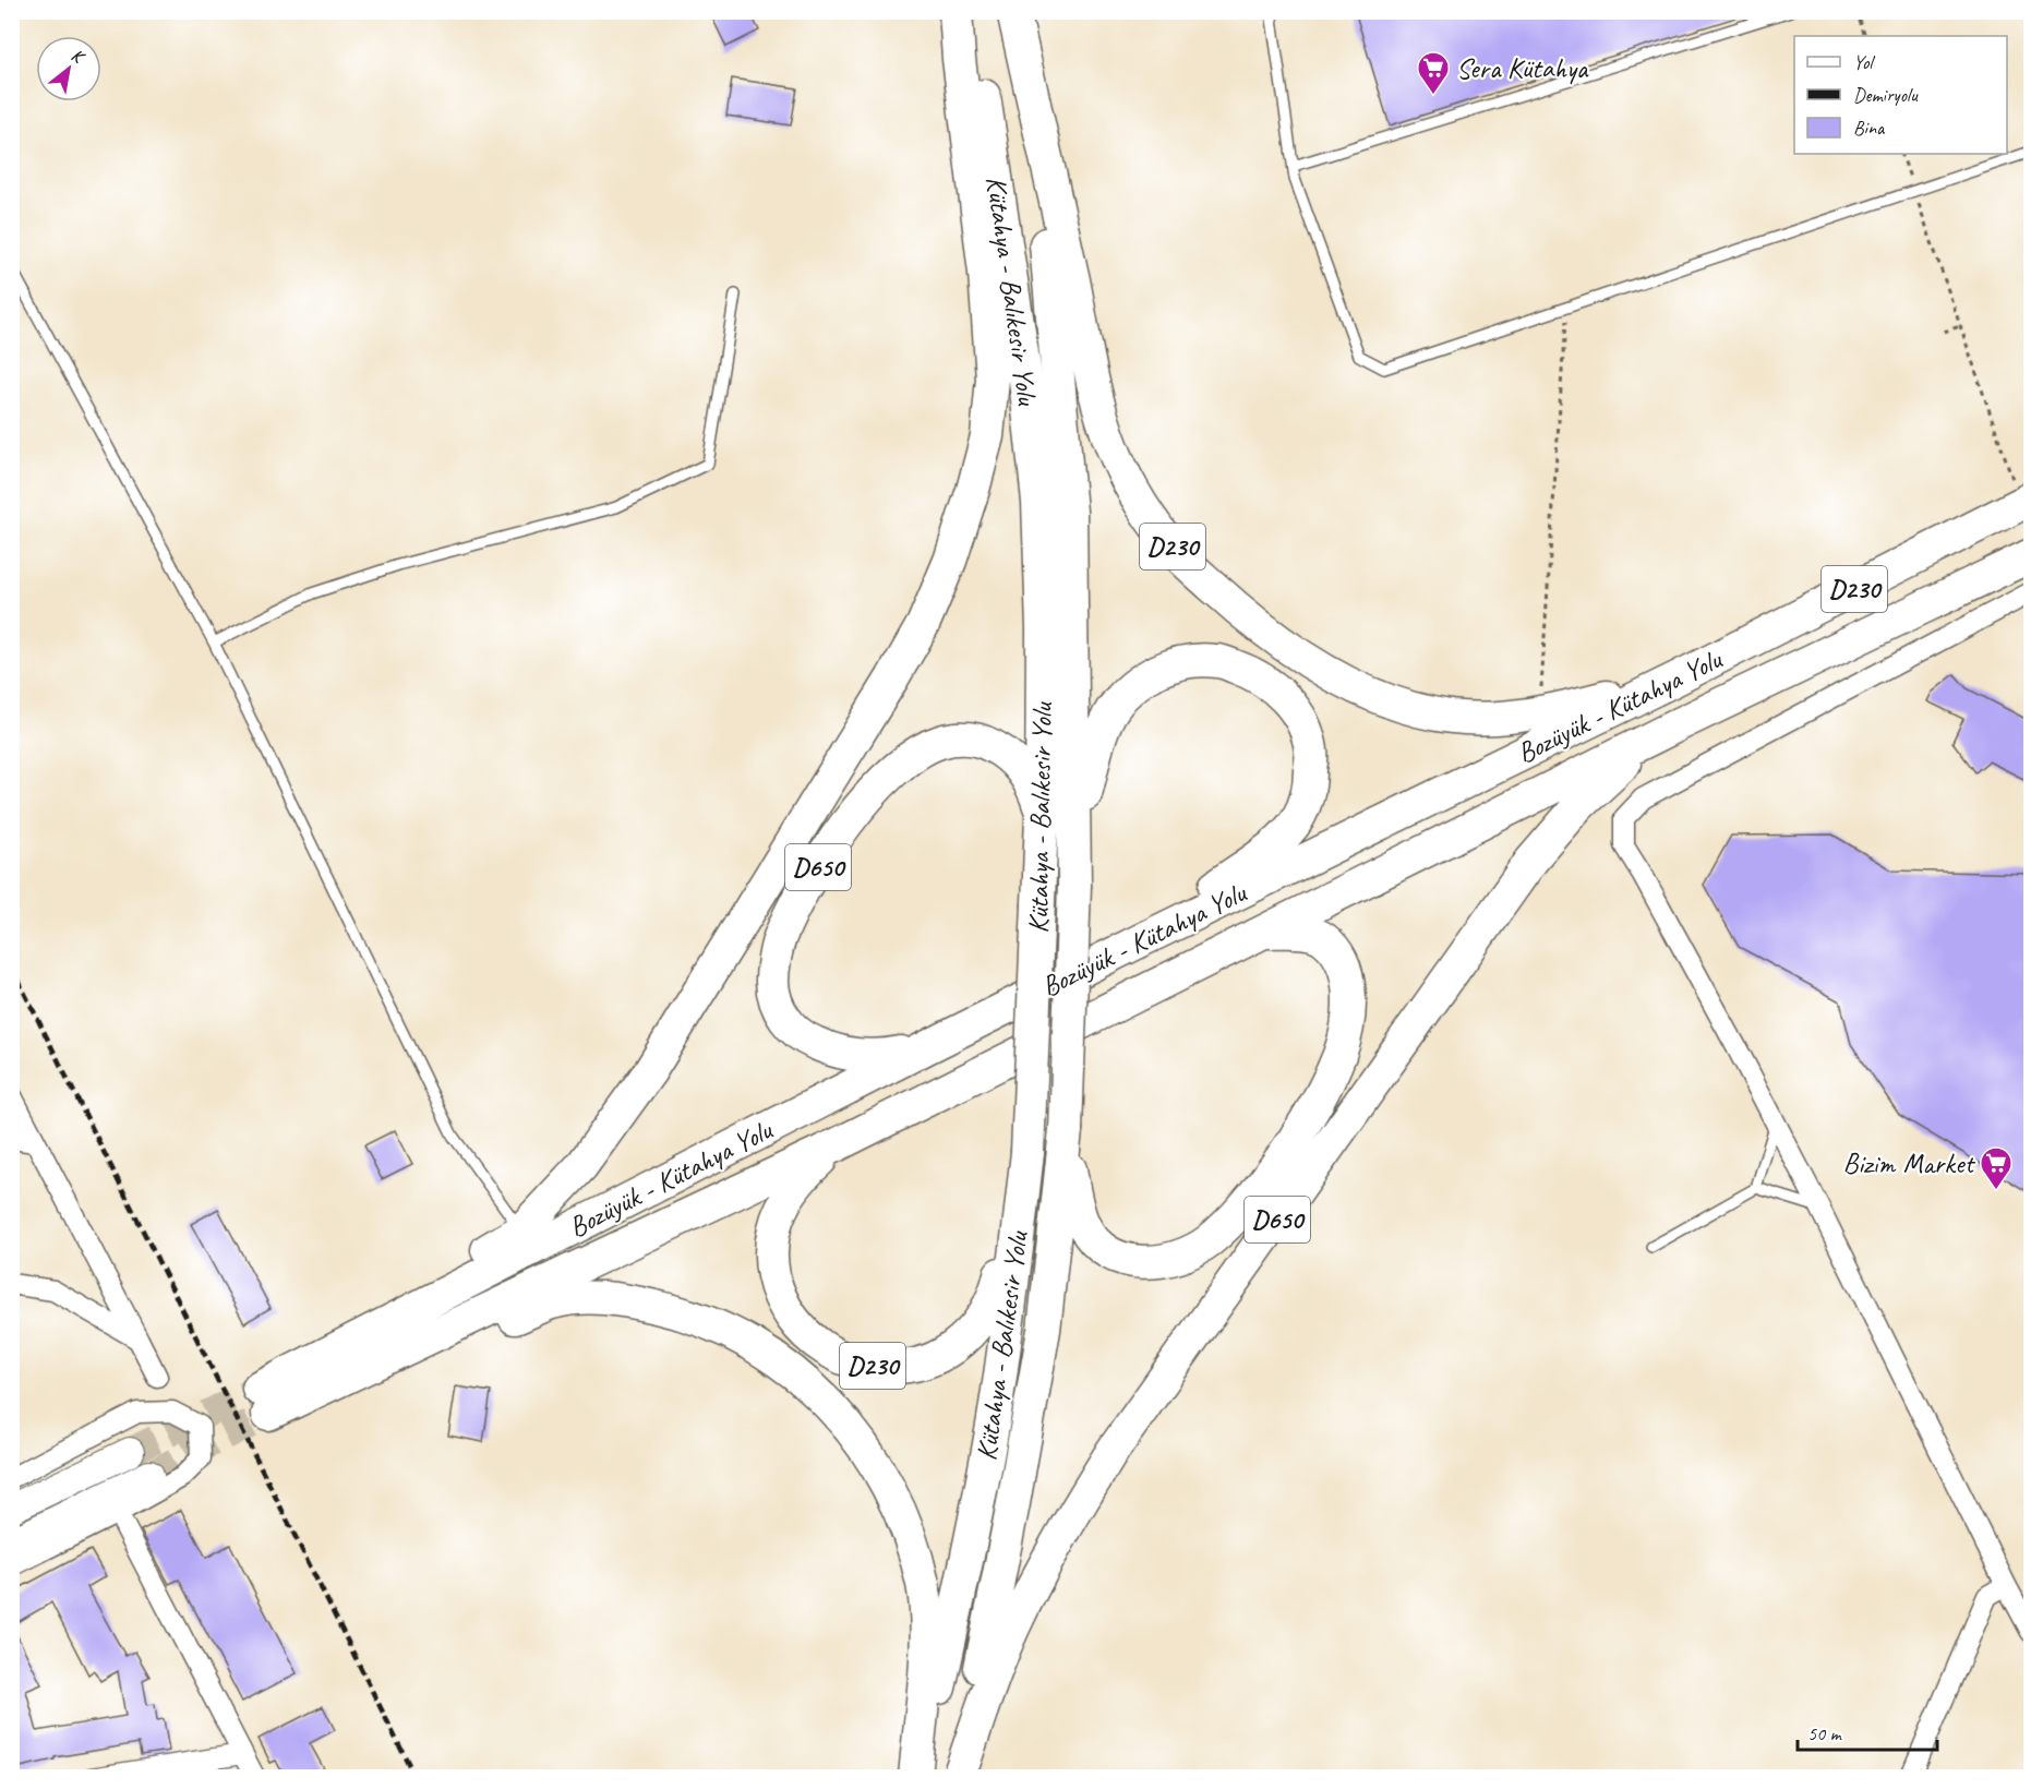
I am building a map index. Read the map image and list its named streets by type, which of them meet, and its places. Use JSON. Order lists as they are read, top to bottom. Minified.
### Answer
{"streets":{"highway":["Kütahya - Balıkesir Yolu","D230","Bozüyük - Kütahya Yolu","D650"]},"crossings":[["Kütahya - Balıkesir Yolu","D230"],["Kütahya - Balıkesir Yolu","D650"],["D230","Bozüyük - Kütahya Yolu"],["Bozüyük - Kütahya Yolu","D650"]],"places":{"supermarket":["Sera Kütahya","Bizim Market"]},"legend":["Yol","Demiryolu","Bina"],"scale_bar":"50 m","north":"top right"}
